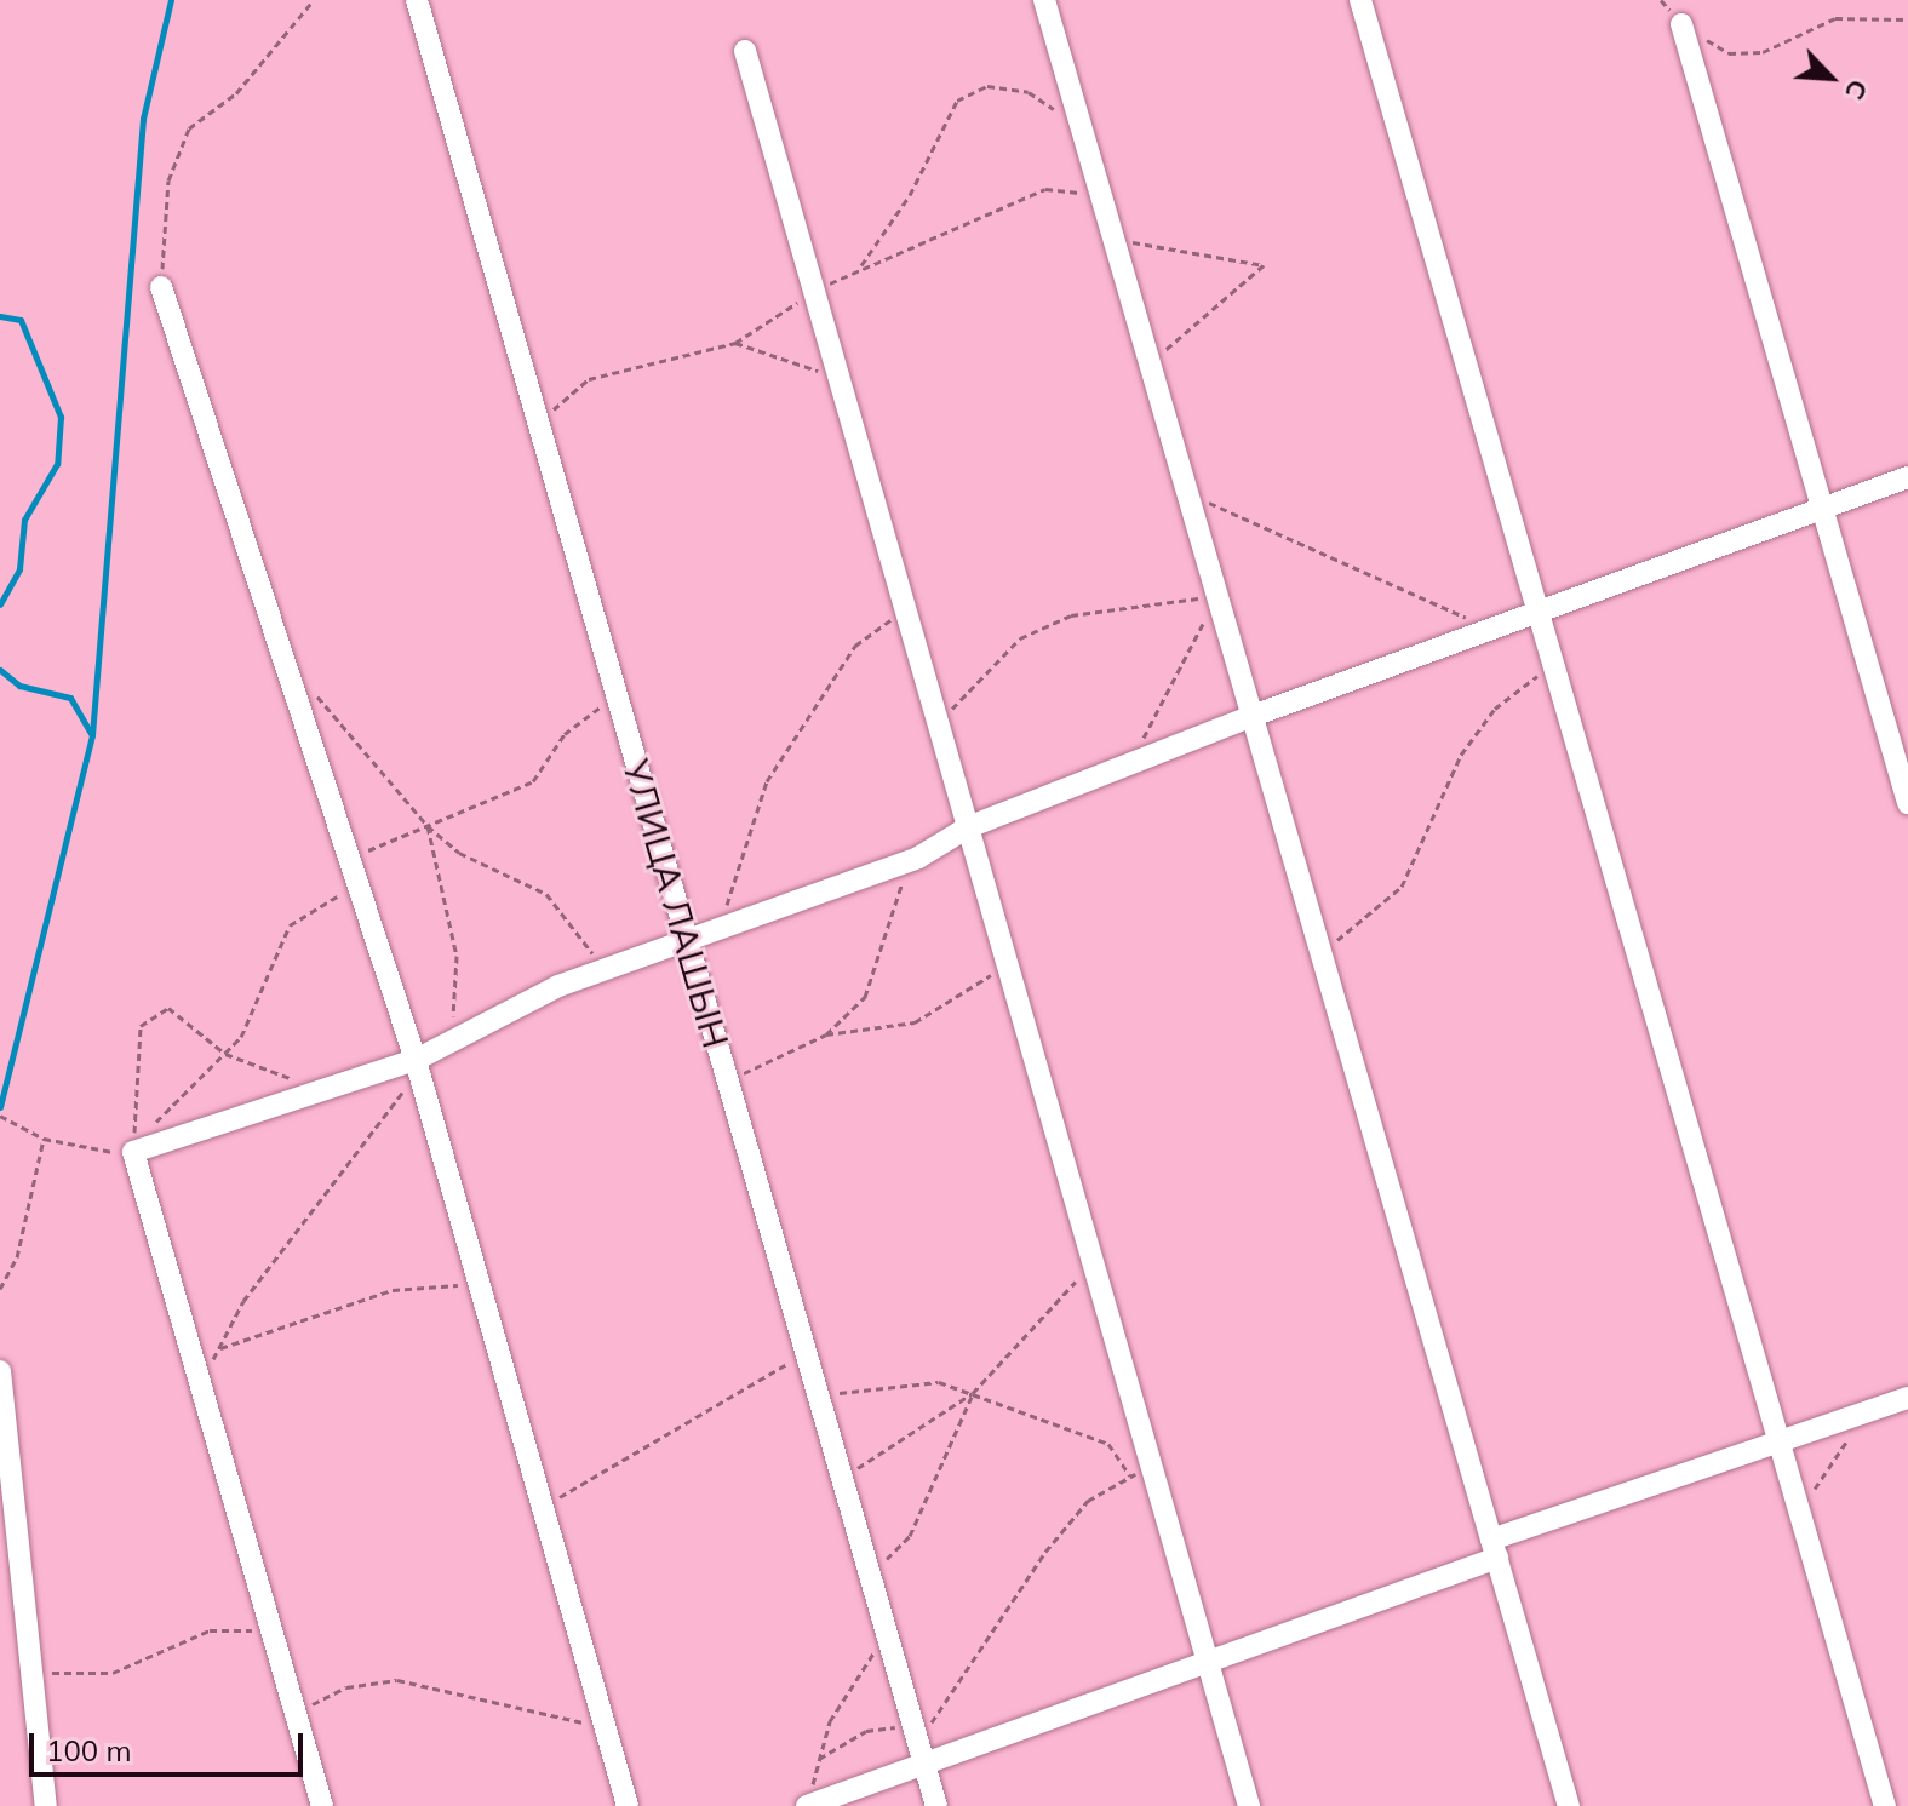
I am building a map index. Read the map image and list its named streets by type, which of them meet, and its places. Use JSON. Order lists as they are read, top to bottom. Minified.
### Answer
{"streets":{"street":["УЛИЦА ЛАШЫН"]},"scale_bar":"100 m","north":"bottom right"}
